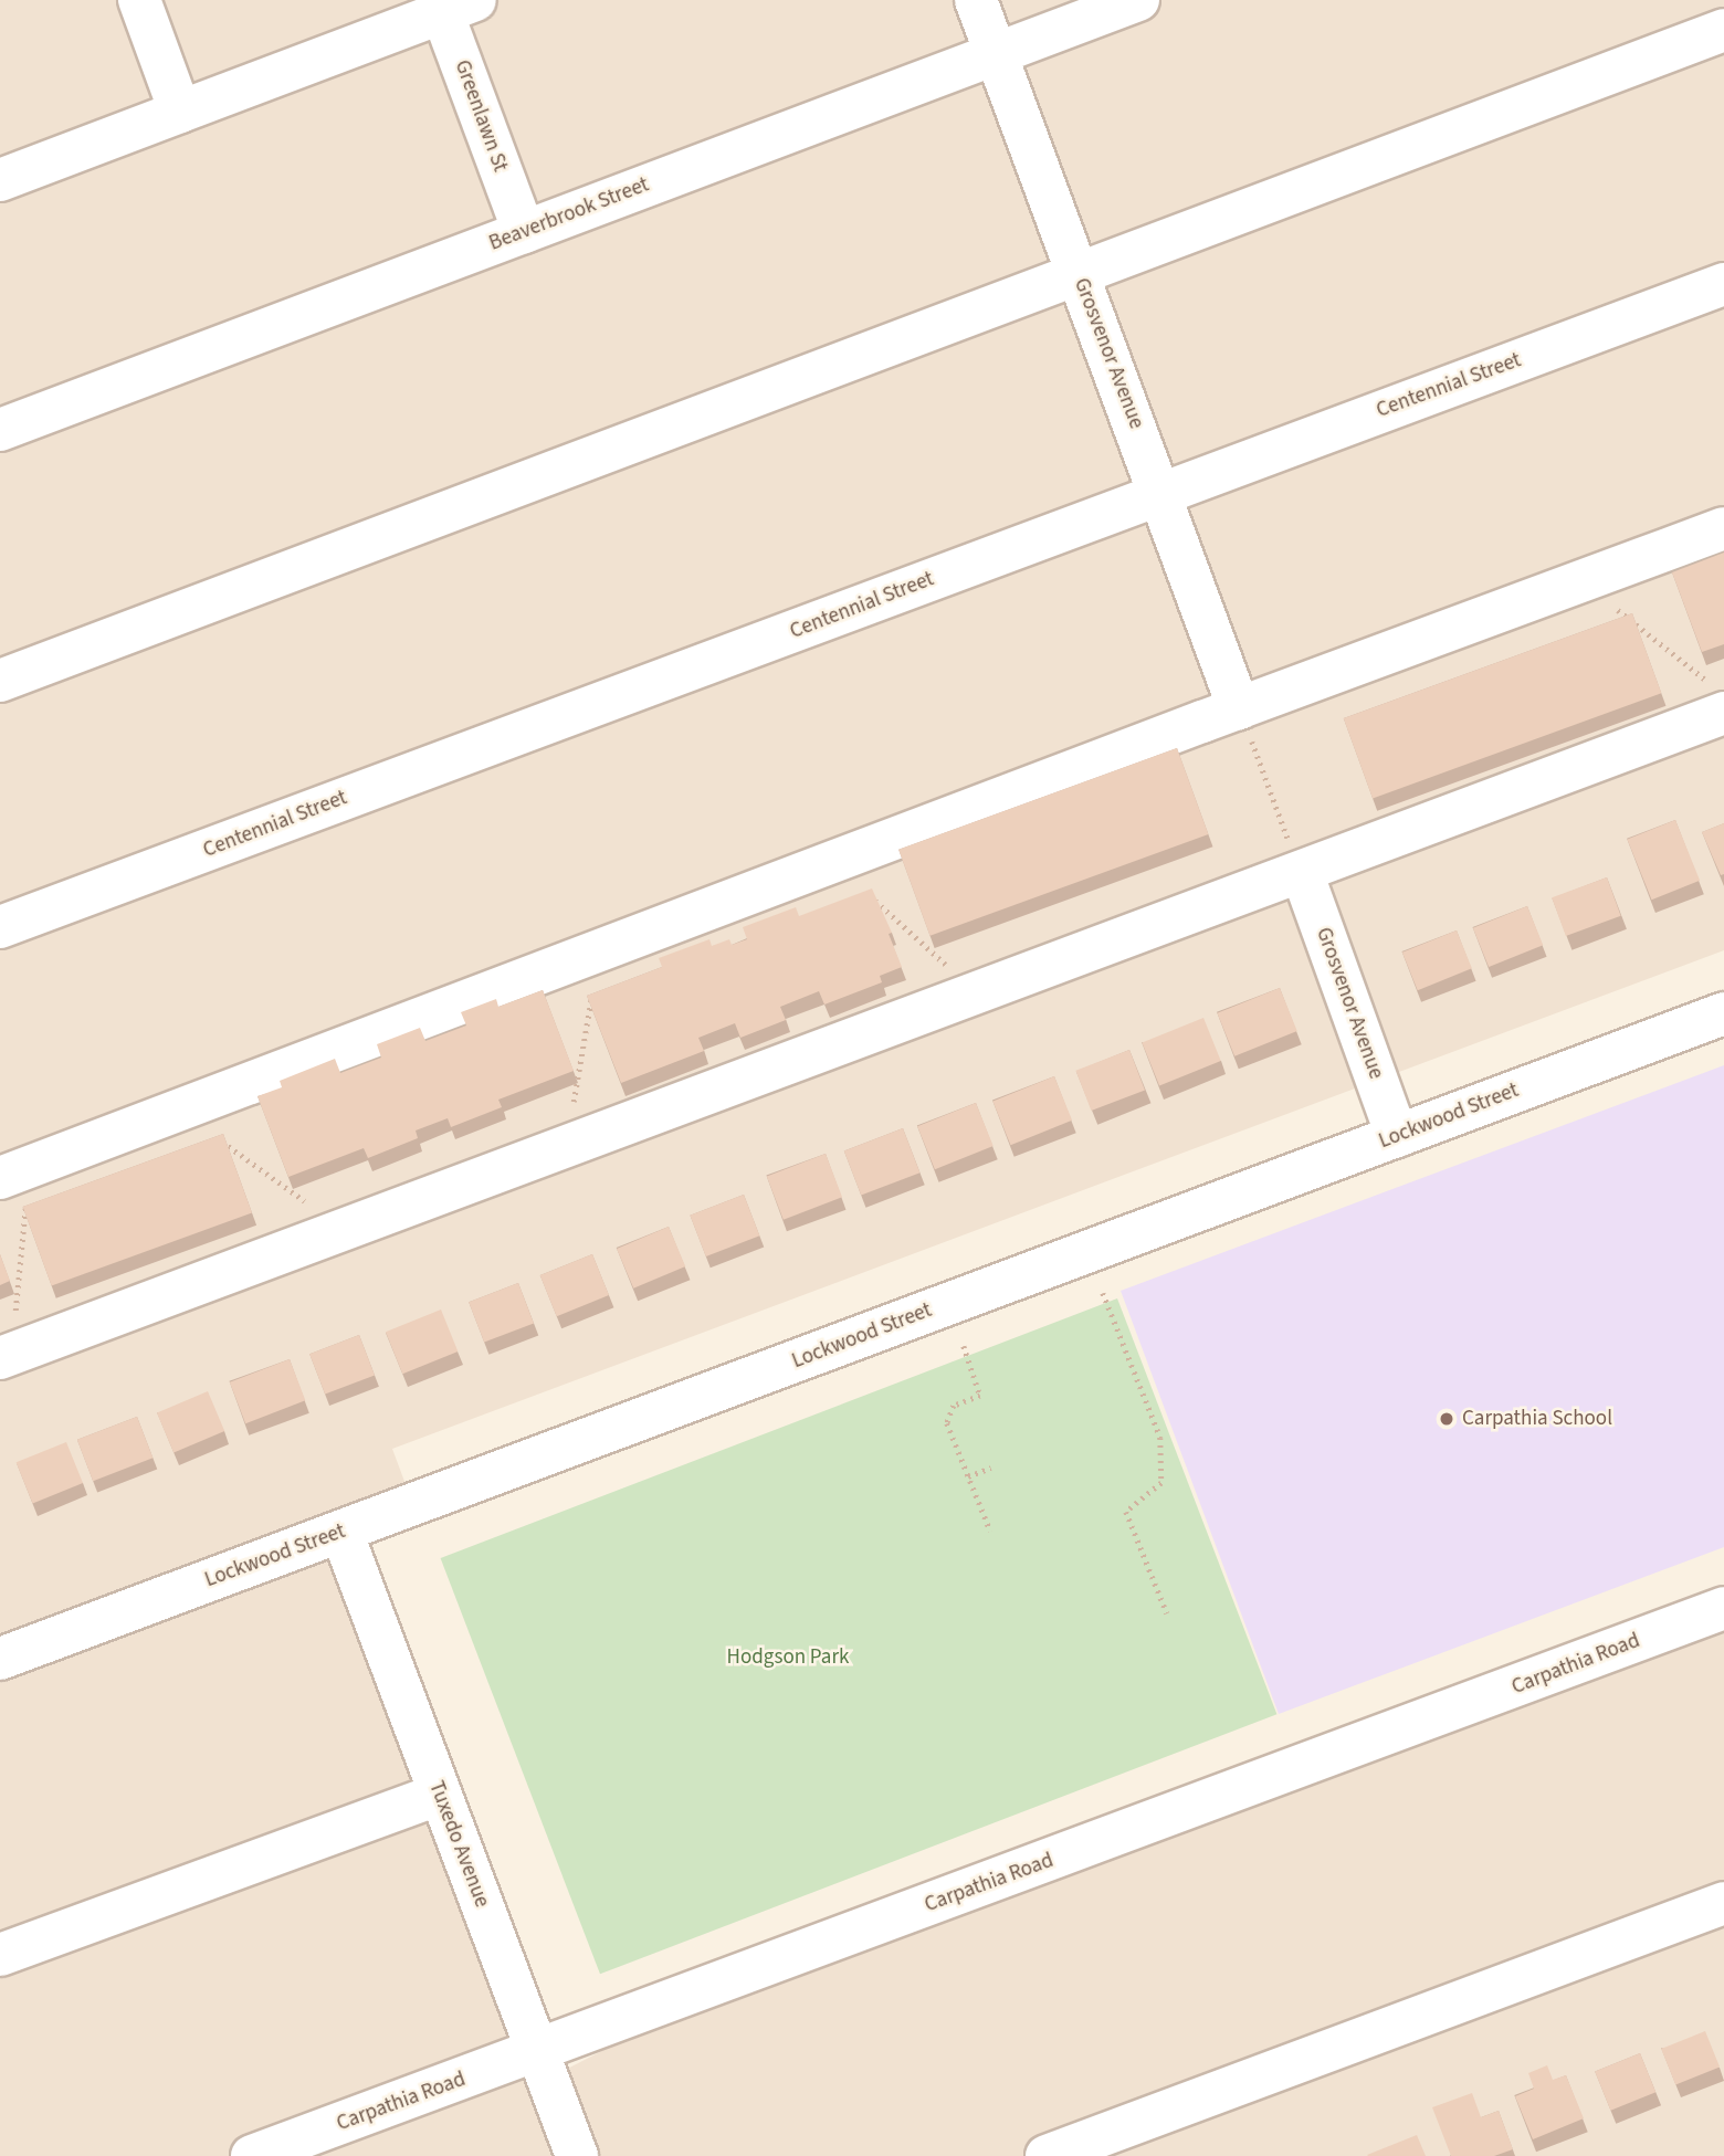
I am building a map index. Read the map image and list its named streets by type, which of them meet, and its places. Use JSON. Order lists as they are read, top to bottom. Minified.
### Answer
{"streets":{"street":["Greenlawn St","Beaverbrook Street","Grosvenor Avenue","Centennial Street","Lockwood Street","Carpathia Road","Tuxedo Avenue"]},"crossings":[["Greenlawn St","Beaverbrook Street"],["Beaverbrook Street","Grosvenor Avenue"],["Grosvenor Avenue","Centennial Street"],["Grosvenor Avenue","Lockwood Street"],["Lockwood Street","Tuxedo Avenue"],["Carpathia Road","Tuxedo Avenue"]],"parks":["Hodgson Park"],"places":["Carpathia School"]}
